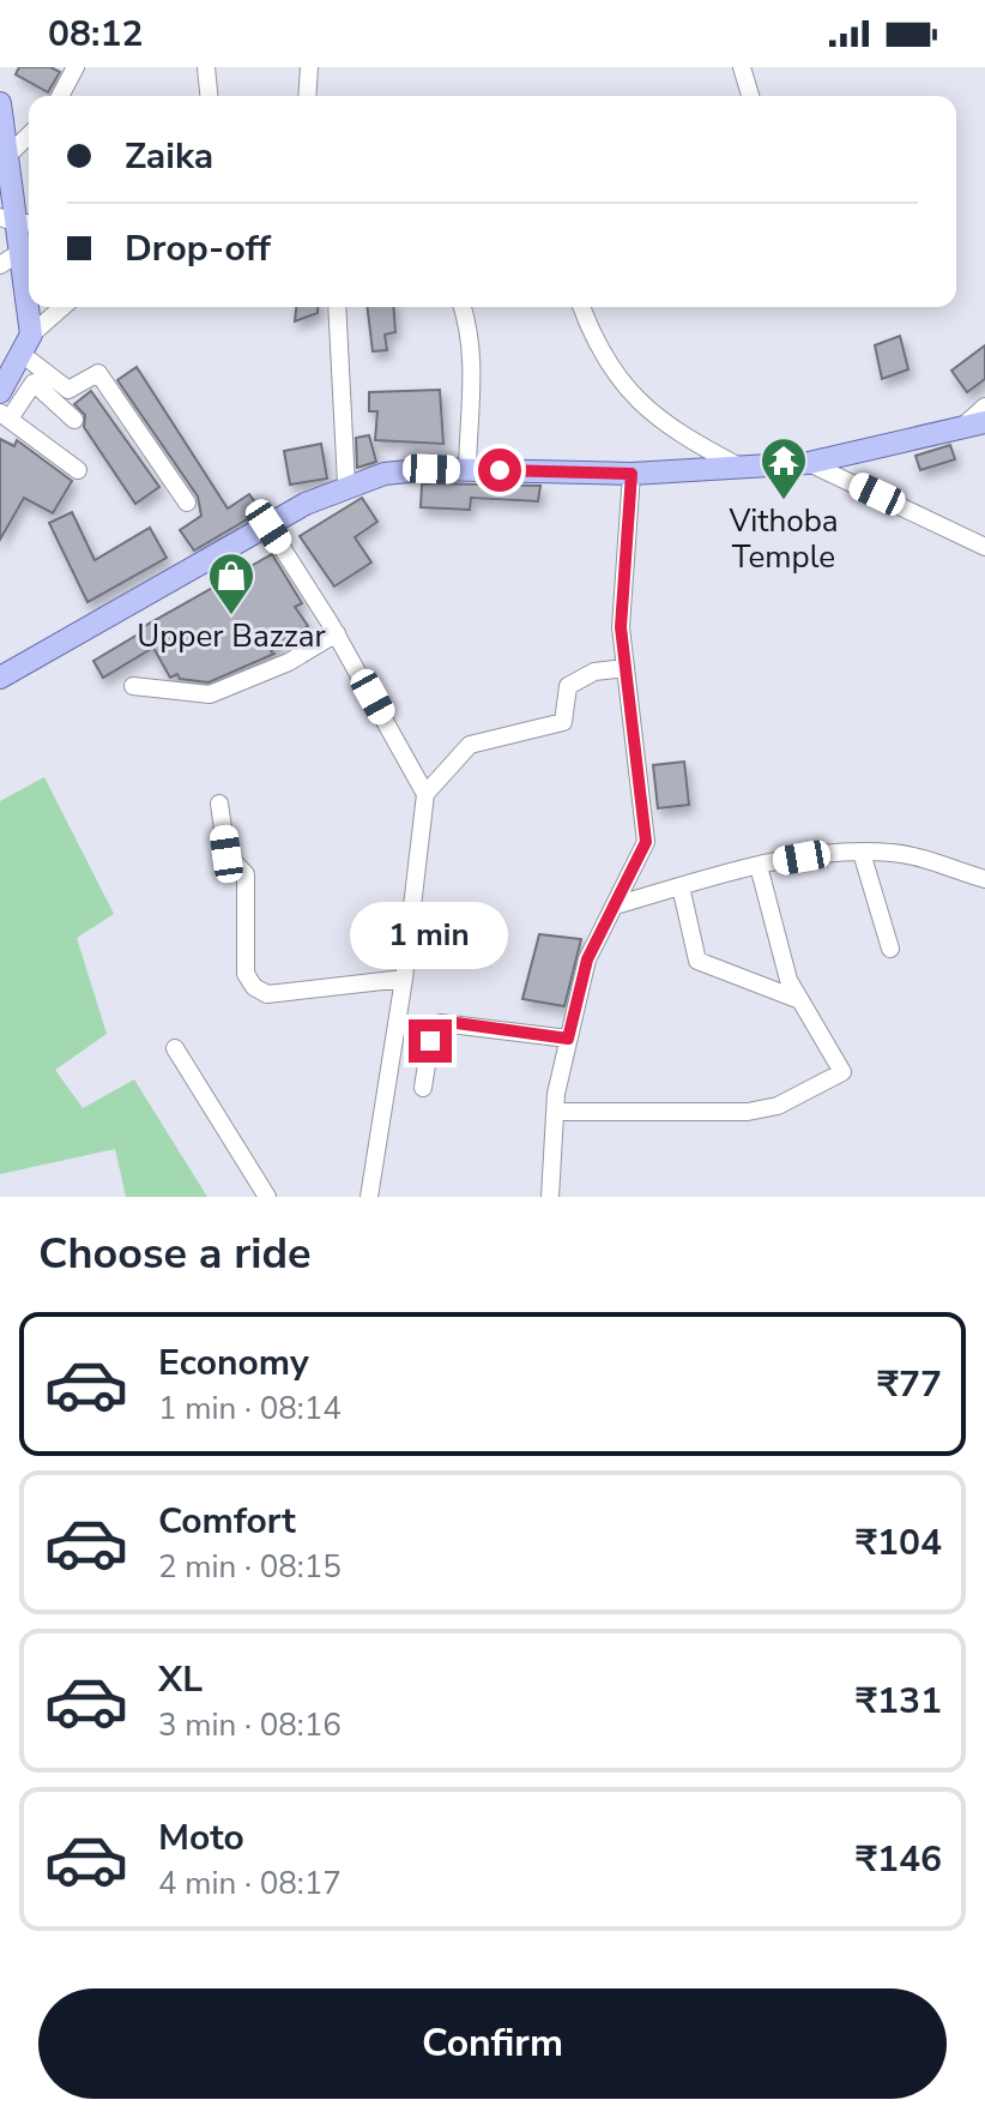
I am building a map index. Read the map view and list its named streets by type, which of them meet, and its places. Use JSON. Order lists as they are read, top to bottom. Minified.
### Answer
{"places":{"temple":["Vithoba Temple"],"shop":["Upper Bazzar"]},"page":{"status":"08:12","banner":["Zaika","Drop-off"],"bubble":"1 min","heading":"Choose a ride","list":[{"name":"Economy","note":"1 min · 08:14","value":"₹77"},{"name":"Comfort","note":"2 min · 08:15","value":"₹104"},{"name":"XL","note":"3 min · 08:16","value":"₹131"},{"name":"Moto","note":"4 min · 08:17","value":"₹146"}],"buttons":"Confirm"}}
